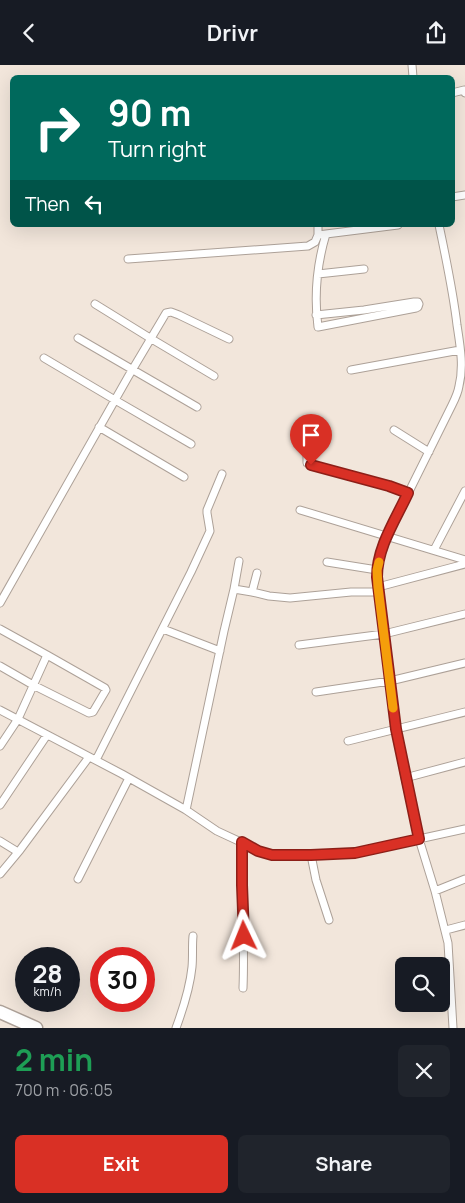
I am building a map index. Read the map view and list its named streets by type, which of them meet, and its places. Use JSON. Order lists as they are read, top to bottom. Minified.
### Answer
{"page":{"header":"Drivr","turn":["90 m","Turn right"],"then":"Then","speed":"28 km/h","limit":"30","heading":["2 min","700 m · 06:05"],"buttons":["Exit","Share"]}}
